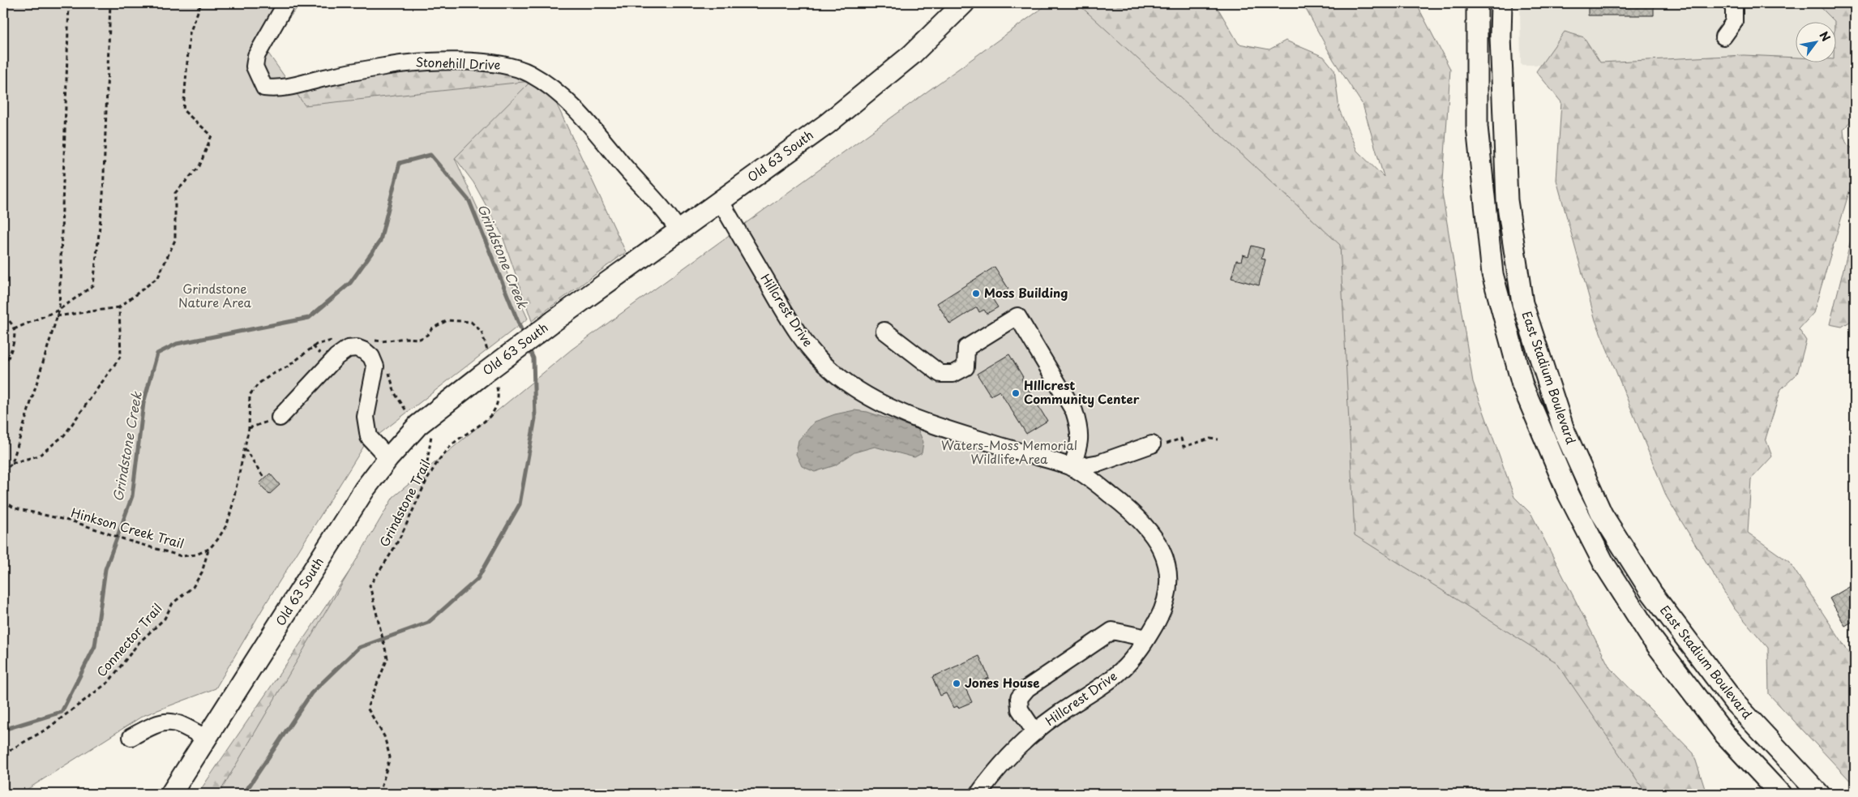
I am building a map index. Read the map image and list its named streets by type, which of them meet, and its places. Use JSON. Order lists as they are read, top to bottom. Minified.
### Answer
{"streets":{"main road":["Old 63 South","East Stadium Boulevard"],"street":["Stonehill Drive","Hillcrest Drive"],"path":["Grindstone Trail","Hinkson Creek Trail","Connector Trail"]},"crossings":[["Stonehill Drive","Old 63 South"],["Old 63 South","Hillcrest Drive"],["Old 63 South","Grindstone Trail"],["Hinkson Creek Trail","Connector Trail"]],"water":["Grindstone Creek"],"parks":["Grindstone Nature Area","Waters-Moss Memorial Wildlife Area"],"places":["Moss Building","HIllcrest Community Center","Jones House"],"north":"top right"}
